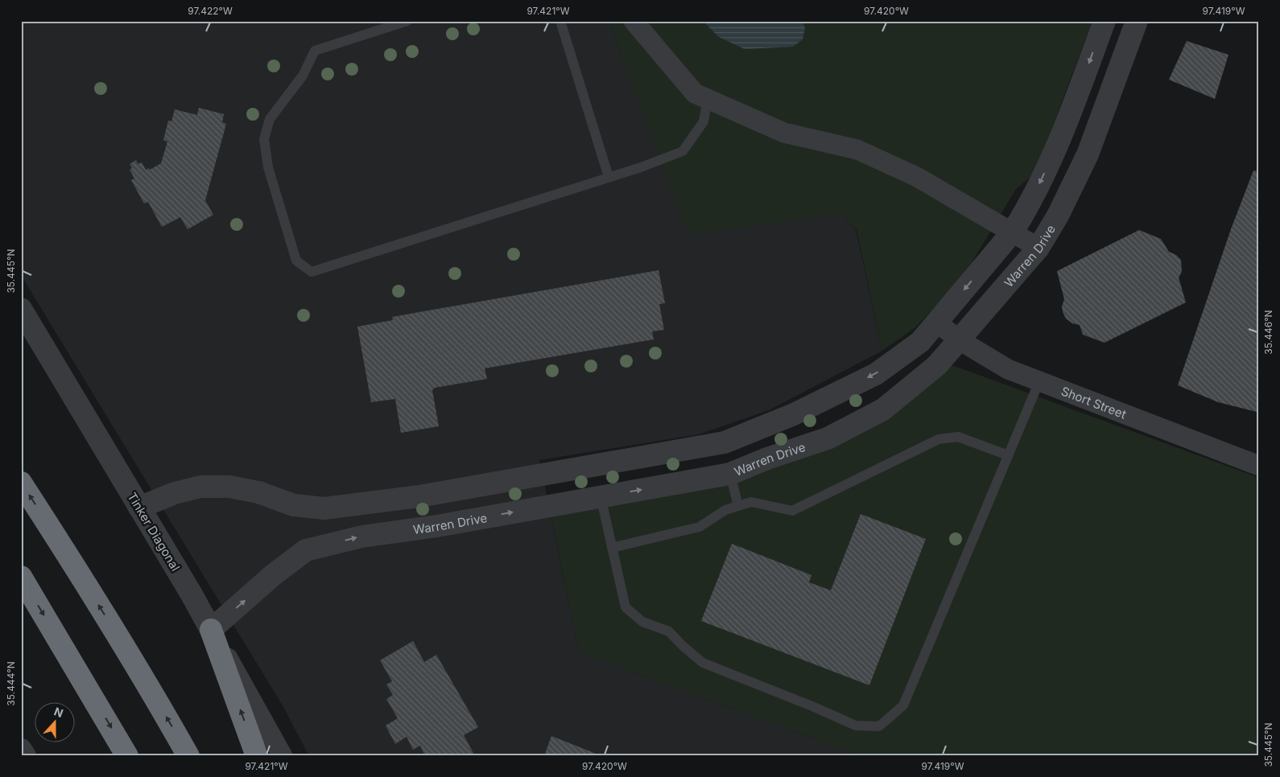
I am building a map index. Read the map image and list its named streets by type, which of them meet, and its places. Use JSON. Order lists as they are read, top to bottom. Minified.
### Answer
{"streets":{"street":["Warren Drive","Short Street","Tinker Diagonal"]},"crossings":[["Warren Drive","Short Street"],["Warren Drive","Tinker Diagonal"]],"north":"top","coordinates":["97.422°W","97.421°W","97.420°W","97.419°W","35.445°N","35.446°N","35.444°N"]}
